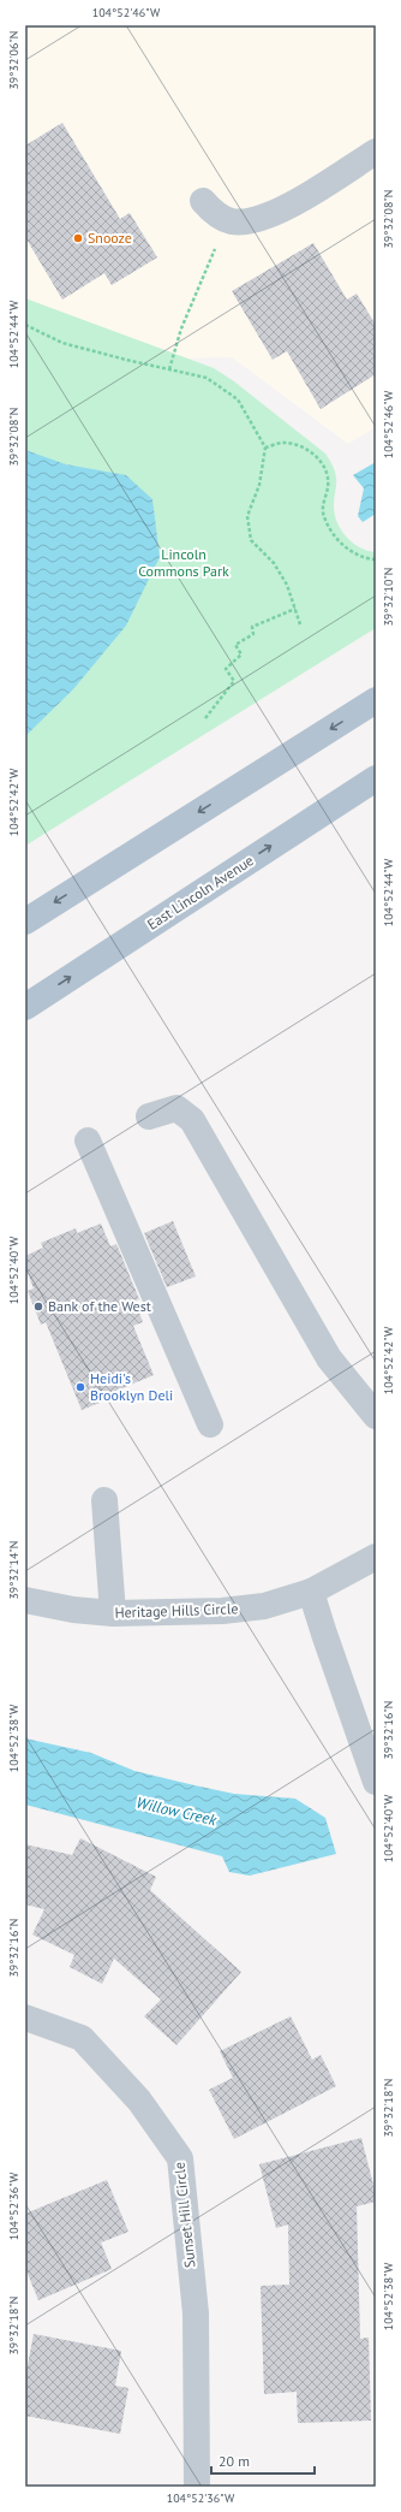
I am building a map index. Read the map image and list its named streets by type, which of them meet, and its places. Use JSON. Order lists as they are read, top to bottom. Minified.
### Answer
{"streets":{"main road":["East Lincoln Avenue"],"street":["Heritage Hills Circle","Sunset Hill Circle"]},"water":["Willow Creek"],"parks":["Lincoln Commons Park"],"places":["Snooze","Bank of the West","Heidi's Brooklyn Deli"],"scale_bar":"20 m","coordinates":["104°52'46\"W","39°32'06\"N","39°32'08\"N","104°52'44\"W","39°32'10\"N","104°52'42\"W","104°52'40\"W","39°32'14\"N","39°32'16\"N","104°52'38\"W","39°32'18\"N","104°52'36\"W"]}
